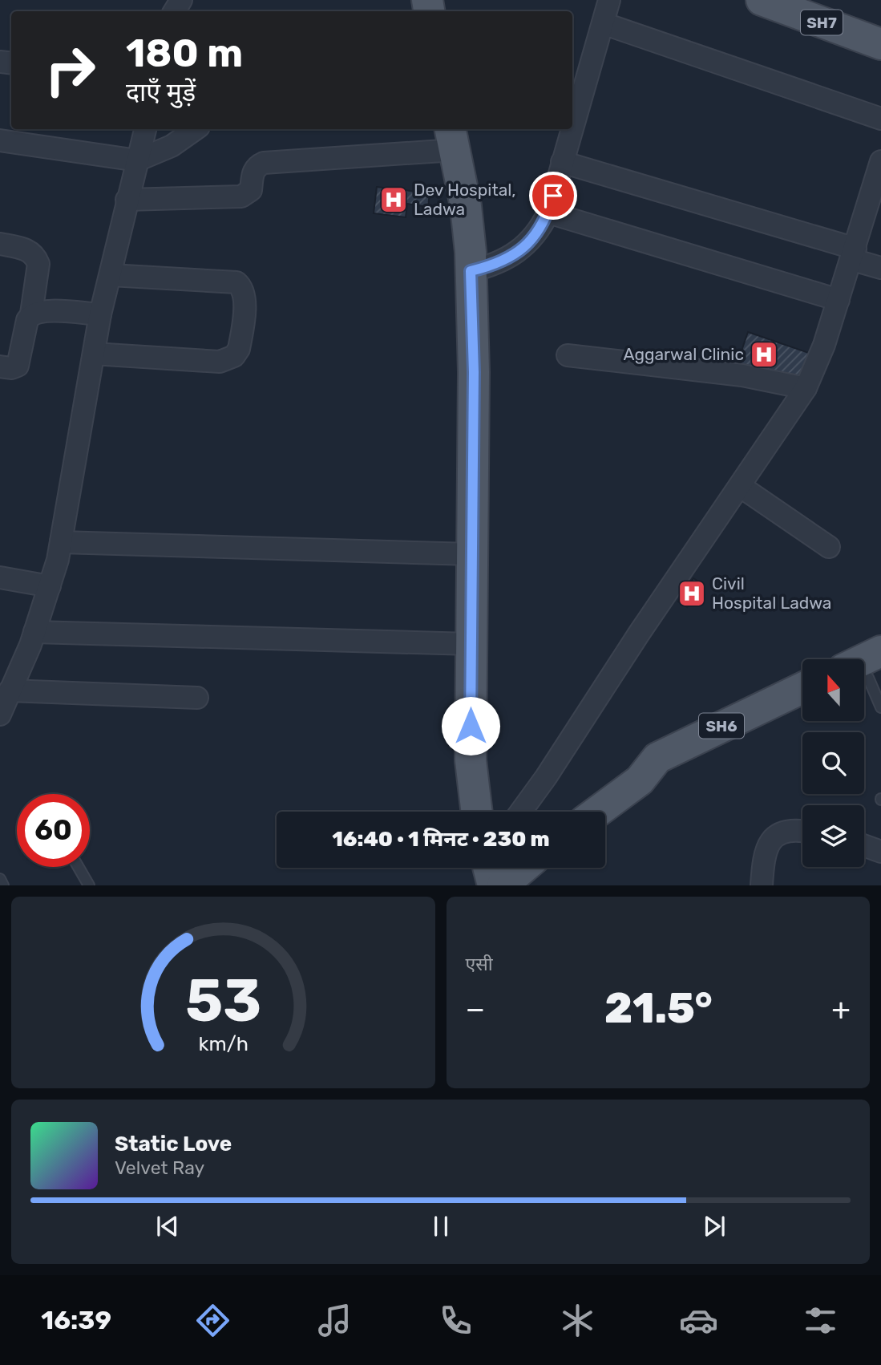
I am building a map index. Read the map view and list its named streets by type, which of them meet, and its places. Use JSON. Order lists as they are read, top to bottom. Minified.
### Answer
{"streets":{"main road":["SH7","SH6"]},"places":{"hospital":["Dev Hospital, Ladwa","Aggarwal Clinic","Civil Hospital Ladwa"]},"north":"top","page":{"turn":["180 m","दाएँ मुड़ें"],"limit":"60","trip":"16:40 · 1 मिनट · 230 m","tile":"एसी","heat":["−","21.5°","+"],"song":["Static Love","Velvet Ray"],"tabs":"16:39","gauge":["53","km/h"]}}
